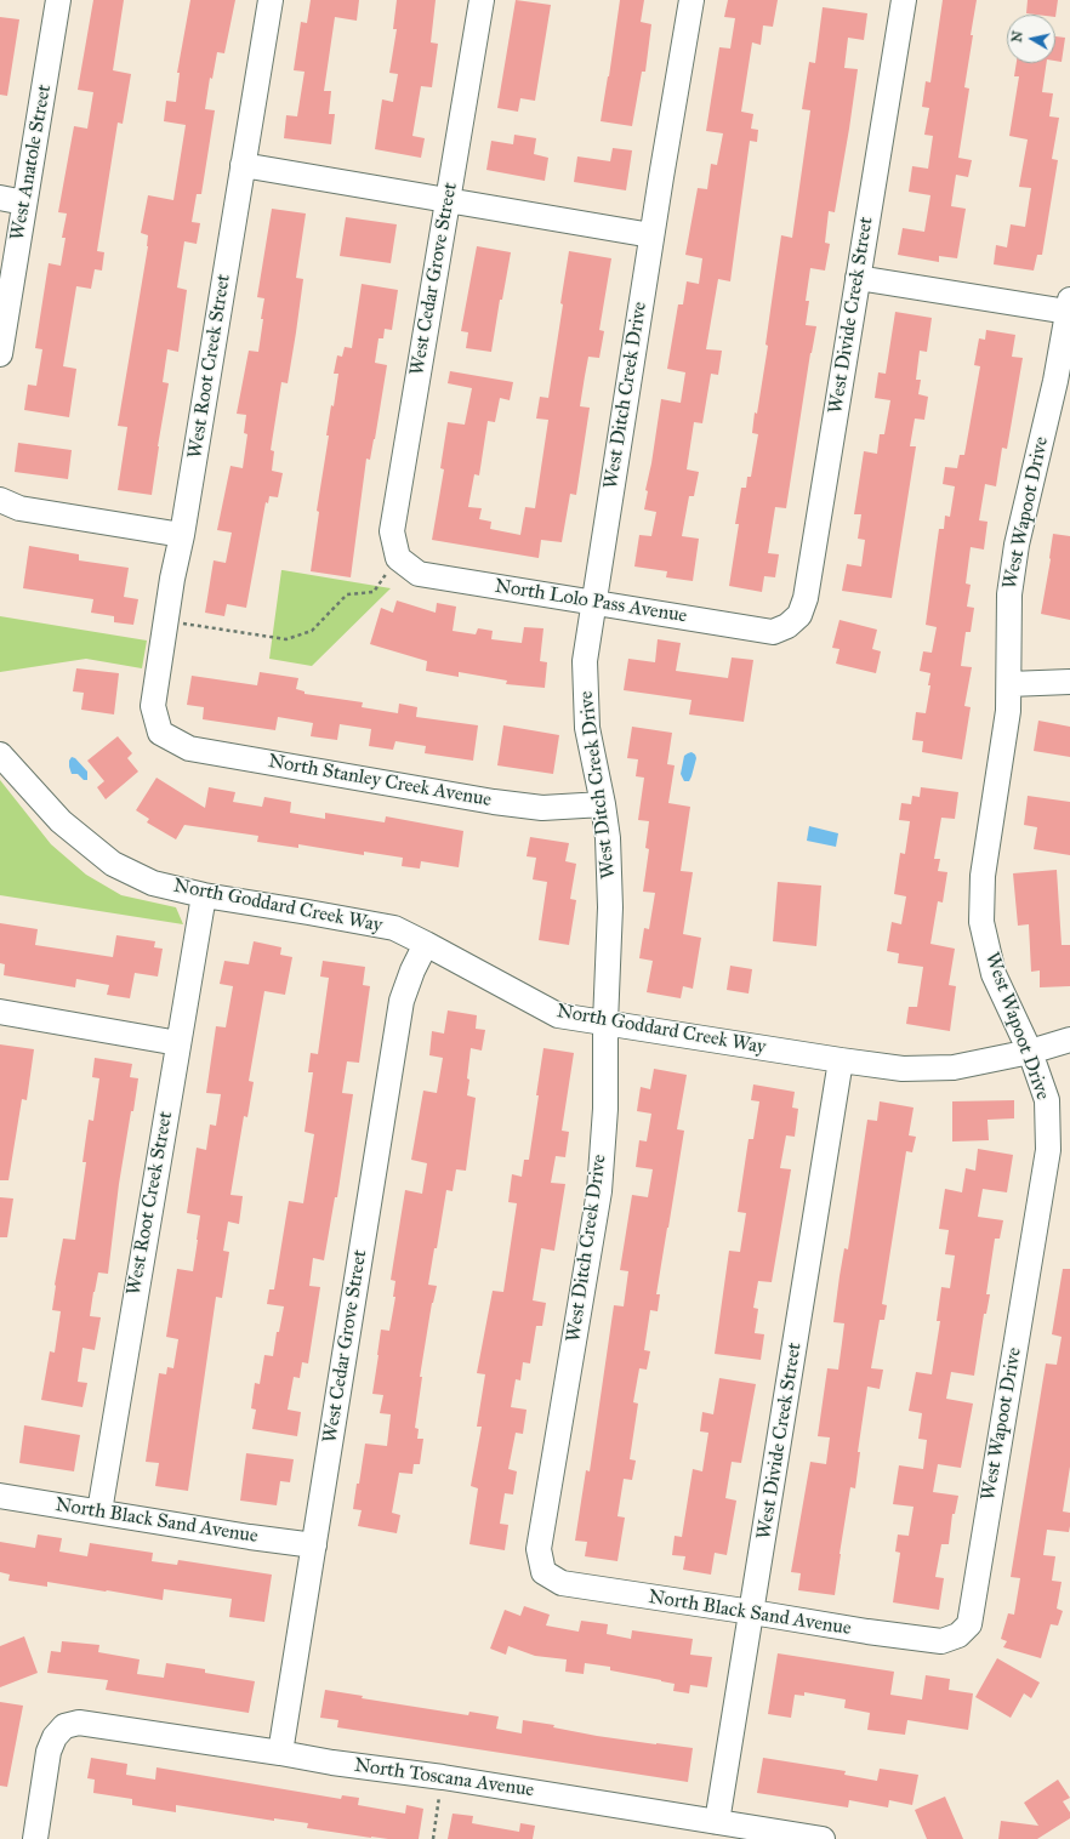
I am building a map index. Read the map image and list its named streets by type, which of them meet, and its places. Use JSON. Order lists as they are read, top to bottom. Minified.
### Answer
{"streets":{"street":["West Anatole Street","West Cedar Grove Street","West Divide Creek Street","West Root Creek Street","West Ditch Creek Drive","West Wapoot Drive","North Lolo Pass Avenue","North Stanley Creek Avenue","North Goddard Creek Way","North Black Sand Avenue","North Toscana Avenue"]},"crossings":[["West Cedar Grove Street","North Lolo Pass Avenue"],["West Cedar Grove Street","North Goddard Creek Way"],["West Cedar Grove Street","North Black Sand Avenue"],["West Cedar Grove Street","North Toscana Avenue"],["West Divide Creek Street","North Lolo Pass Avenue"],["West Divide Creek Street","North Goddard Creek Way"],["West Divide Creek Street","North Black Sand Avenue"],["West Divide Creek Street","North Toscana Avenue"],["West Root Creek Street","North Stanley Creek Avenue"],["West Root Creek Street","North Goddard Creek Way"],["West Root Creek Street","North Black Sand Avenue"],["West Ditch Creek Drive","North Lolo Pass Avenue"],["West Ditch Creek Drive","North Stanley Creek Avenue"],["West Ditch Creek Drive","North Goddard Creek Way"],["West Ditch Creek Drive","North Black Sand Avenue"],["West Wapoot Drive","North Goddard Creek Way"],["West Wapoot Drive","North Black Sand Avenue"]],"north":"left"}
